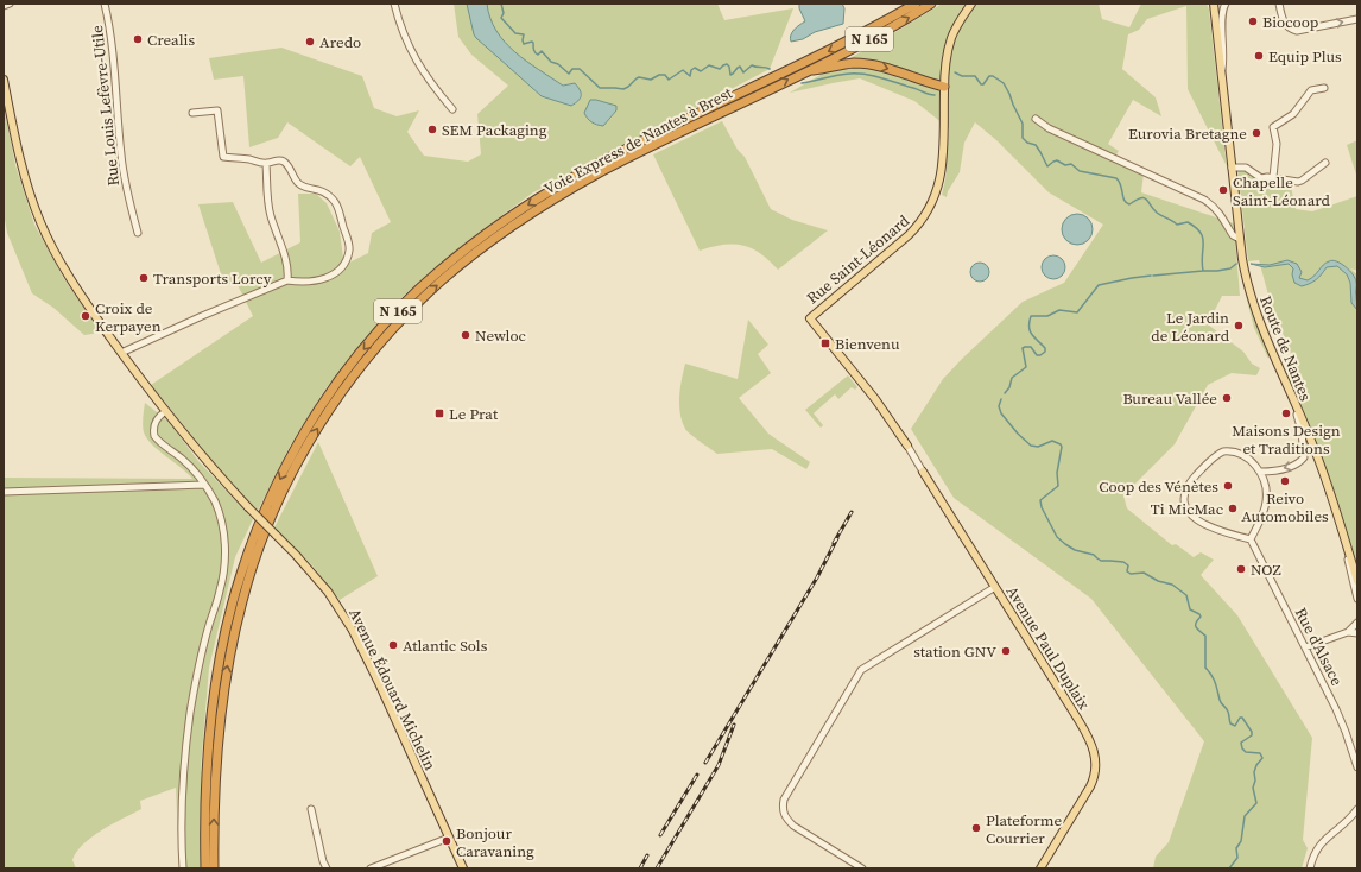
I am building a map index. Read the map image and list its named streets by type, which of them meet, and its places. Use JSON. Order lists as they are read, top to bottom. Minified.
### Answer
{"streets":{"highway":["N 165","Voie Express de Nantes à Brest"],"main road":["Rue Saint-Léonard","Route de Nantes","Avenue Paul Duplaix","Avenue Édouard Michelin"],"street":["Rue Louis Lefèvre-Utile","Rue d'Alsace"]},"crossings":[["Rue Saint-Léonard","Avenue Paul Duplaix"]],"places":{"other":["Biocoop","Crealis","Aredo","Equip Plus","SEM Packaging","Eurovia Bretagne","Chapelle Saint-Léonard","Transports Lorcy","Croix de Kerpayen","Le Jardin de Léonard","Newloc","Bureau Vallée","Maisons Design et Traditions","Reivo Automobiles","Coop des Vénètes","Ti MicMac","NOZ","Atlantic Sols","station GNV","Plateforme Courrier","Bonjour Caravaning"],"transit":["Bienvenu","Le Prat"]}}
